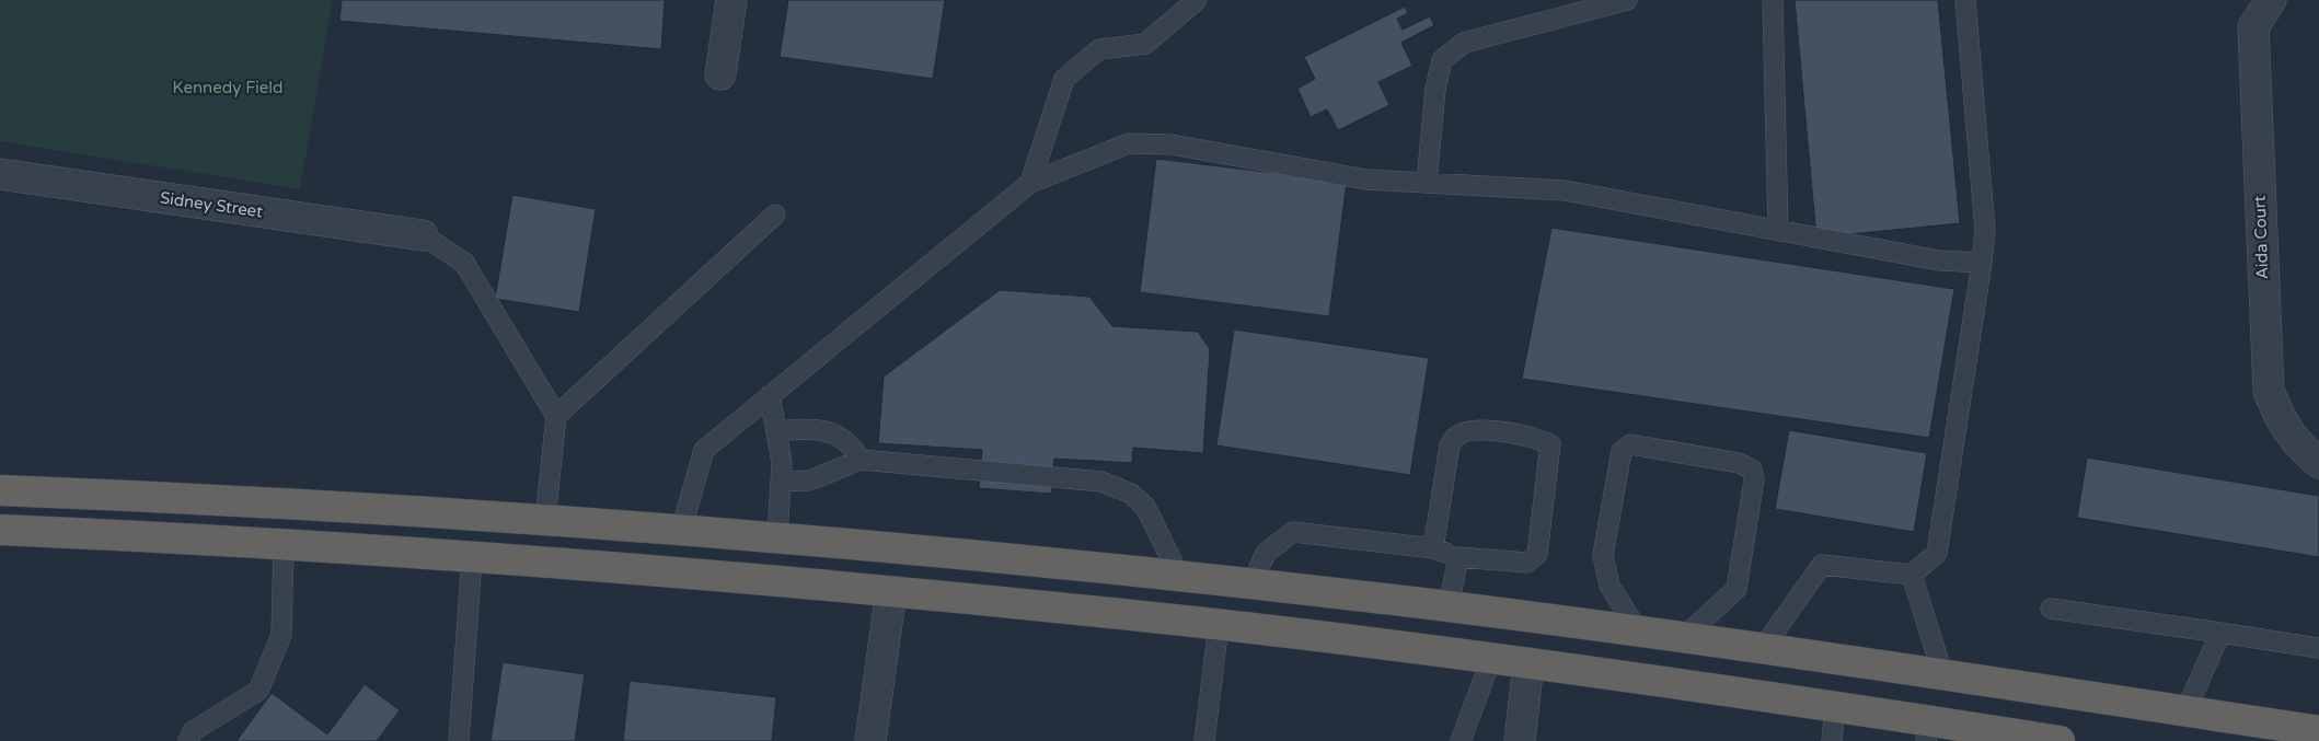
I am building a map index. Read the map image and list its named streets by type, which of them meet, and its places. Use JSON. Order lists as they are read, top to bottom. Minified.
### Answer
{"streets":{"street":["Sidney Street","Aida Court"]},"parks":["Kennedy Field"]}
